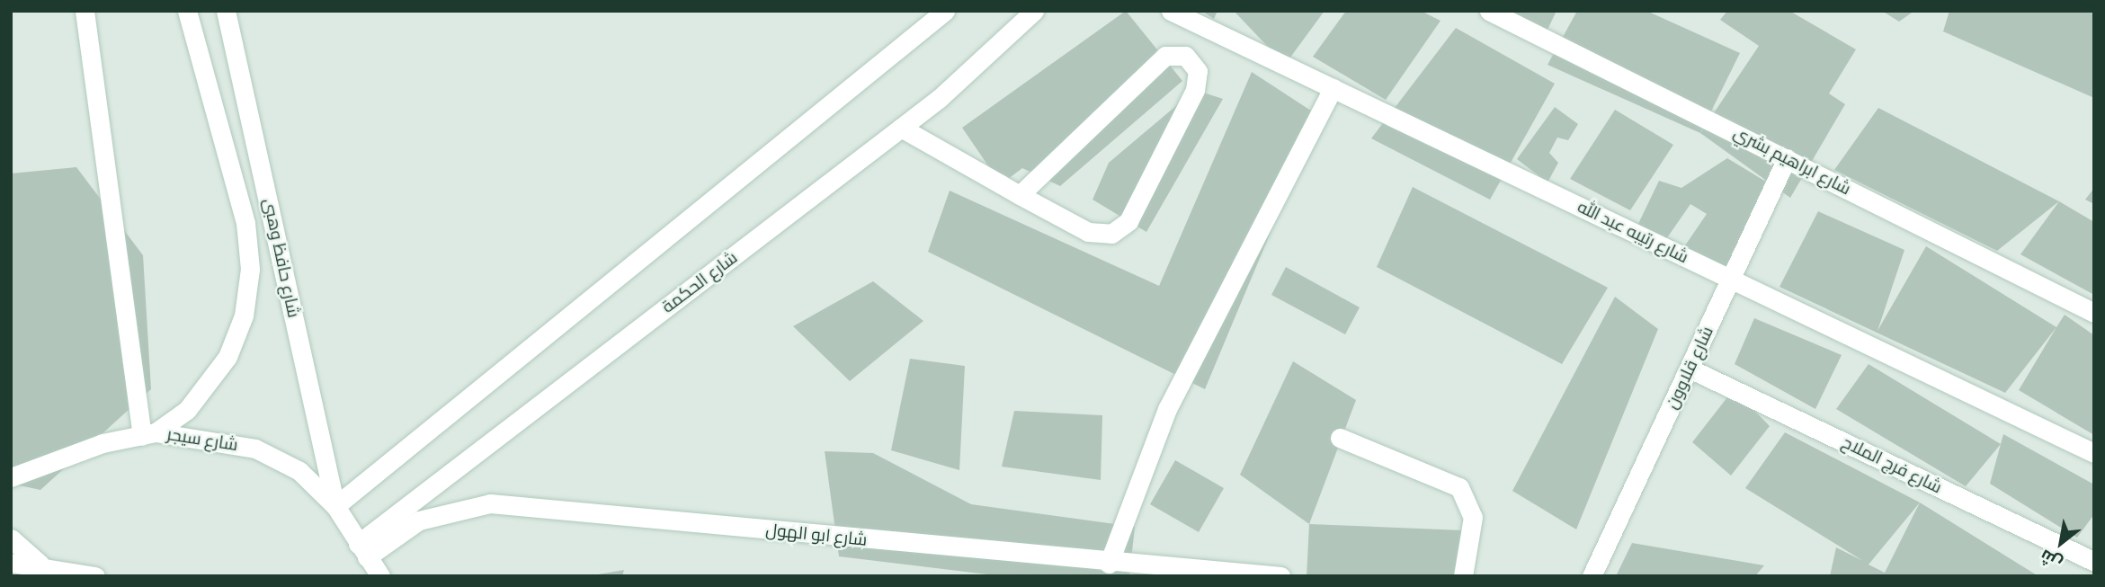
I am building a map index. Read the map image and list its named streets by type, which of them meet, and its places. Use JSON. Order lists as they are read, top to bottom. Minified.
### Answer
{"streets":{"street":["شارع ابراهيم بشري","شارع رتيبه عبد الله","شارع حافظ وهبى","شارع الحكمة","شارع قلاوون","شارع سيجر","شارع فرج الملاح","شارع ابو الهول"]},"crossings":[["شارع ابراهيم بشري","شارع قلاوون"],["شارع رتيبه عبد الله","شارع قلاوون"],["شارع حافظ وهبى","شارع سيجر"],["شارع الحكمة","شارع سيجر"],["شارع الحكمة","شارع ابو الهول"],["شارع قلاوون","شارع فرج الملاح"],["شارع سيجر","شارع ابو الهول"]],"north":"bottom left"}
